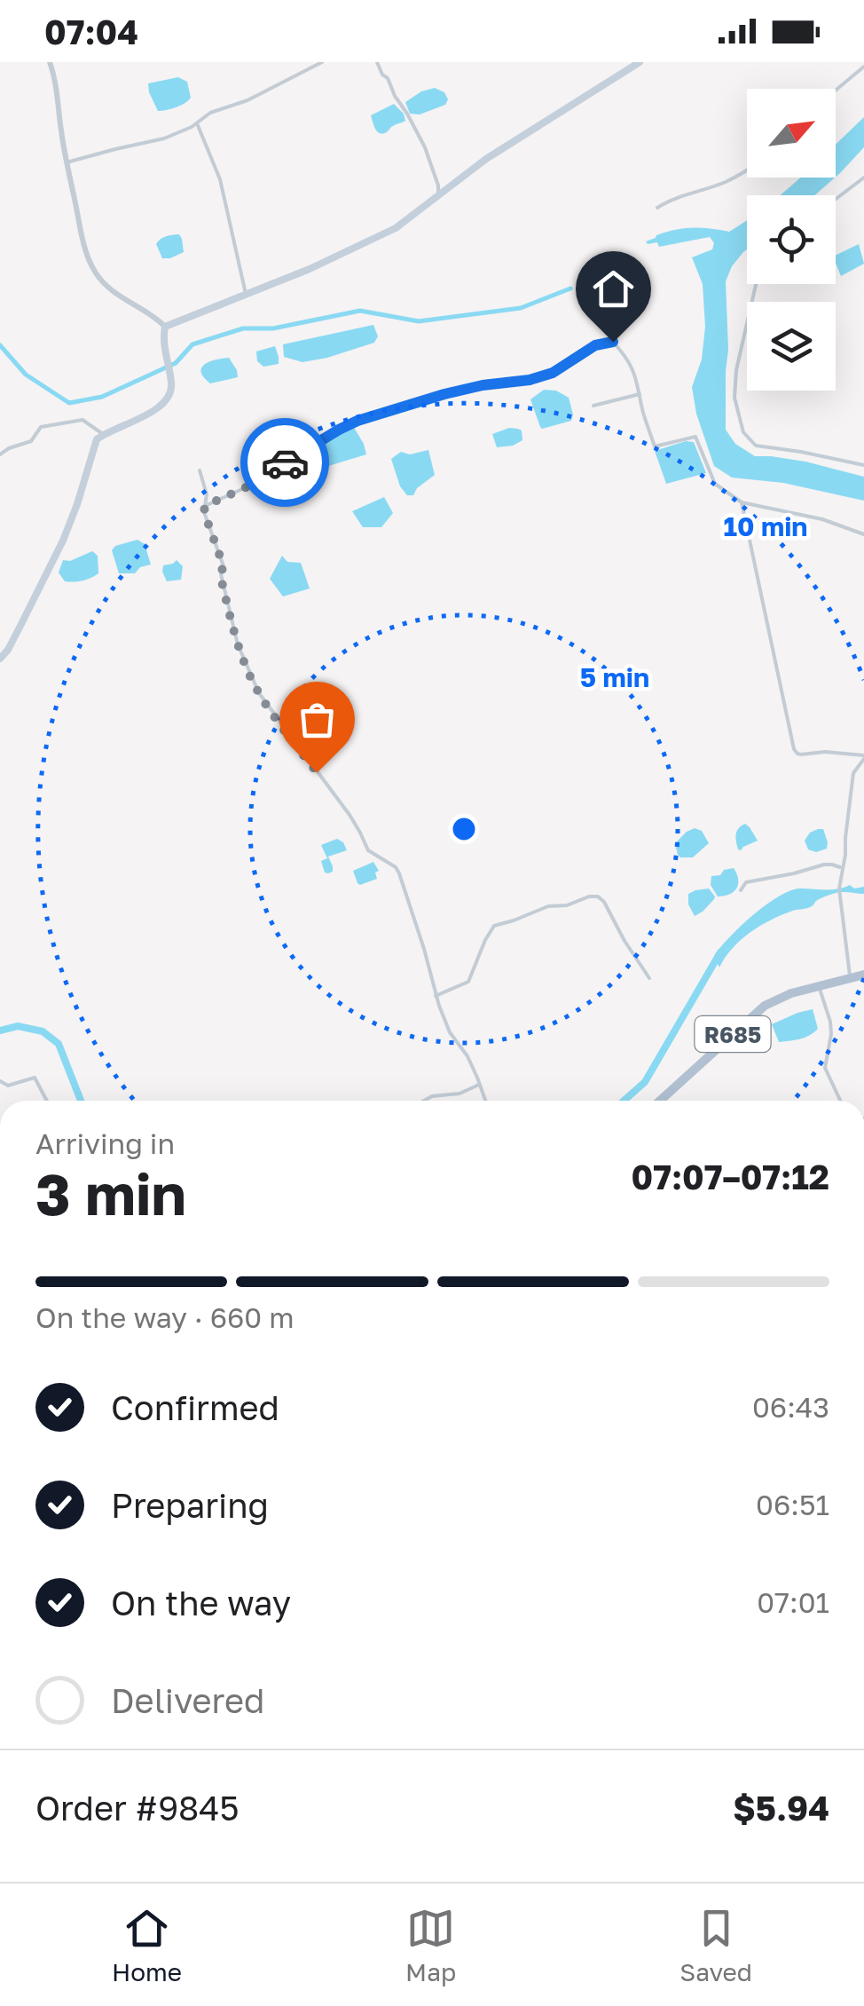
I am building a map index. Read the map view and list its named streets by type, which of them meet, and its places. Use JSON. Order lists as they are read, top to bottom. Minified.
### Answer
{"streets":{"main road":["R685"]},"north":"top right","page":{"status":"07:04","heading":["3 min","Arriving in","07:07–07:12"],"panel":["Order #9845","$5.94"],"bar":"On the way · 660 m","list":[["Confirmed","06:43"],["Preparing","06:51"],["On the way","07:01"],"Delivered"],"tabs":["Home","Map","Saved"]},"rings":["10 min","5 min"]}
